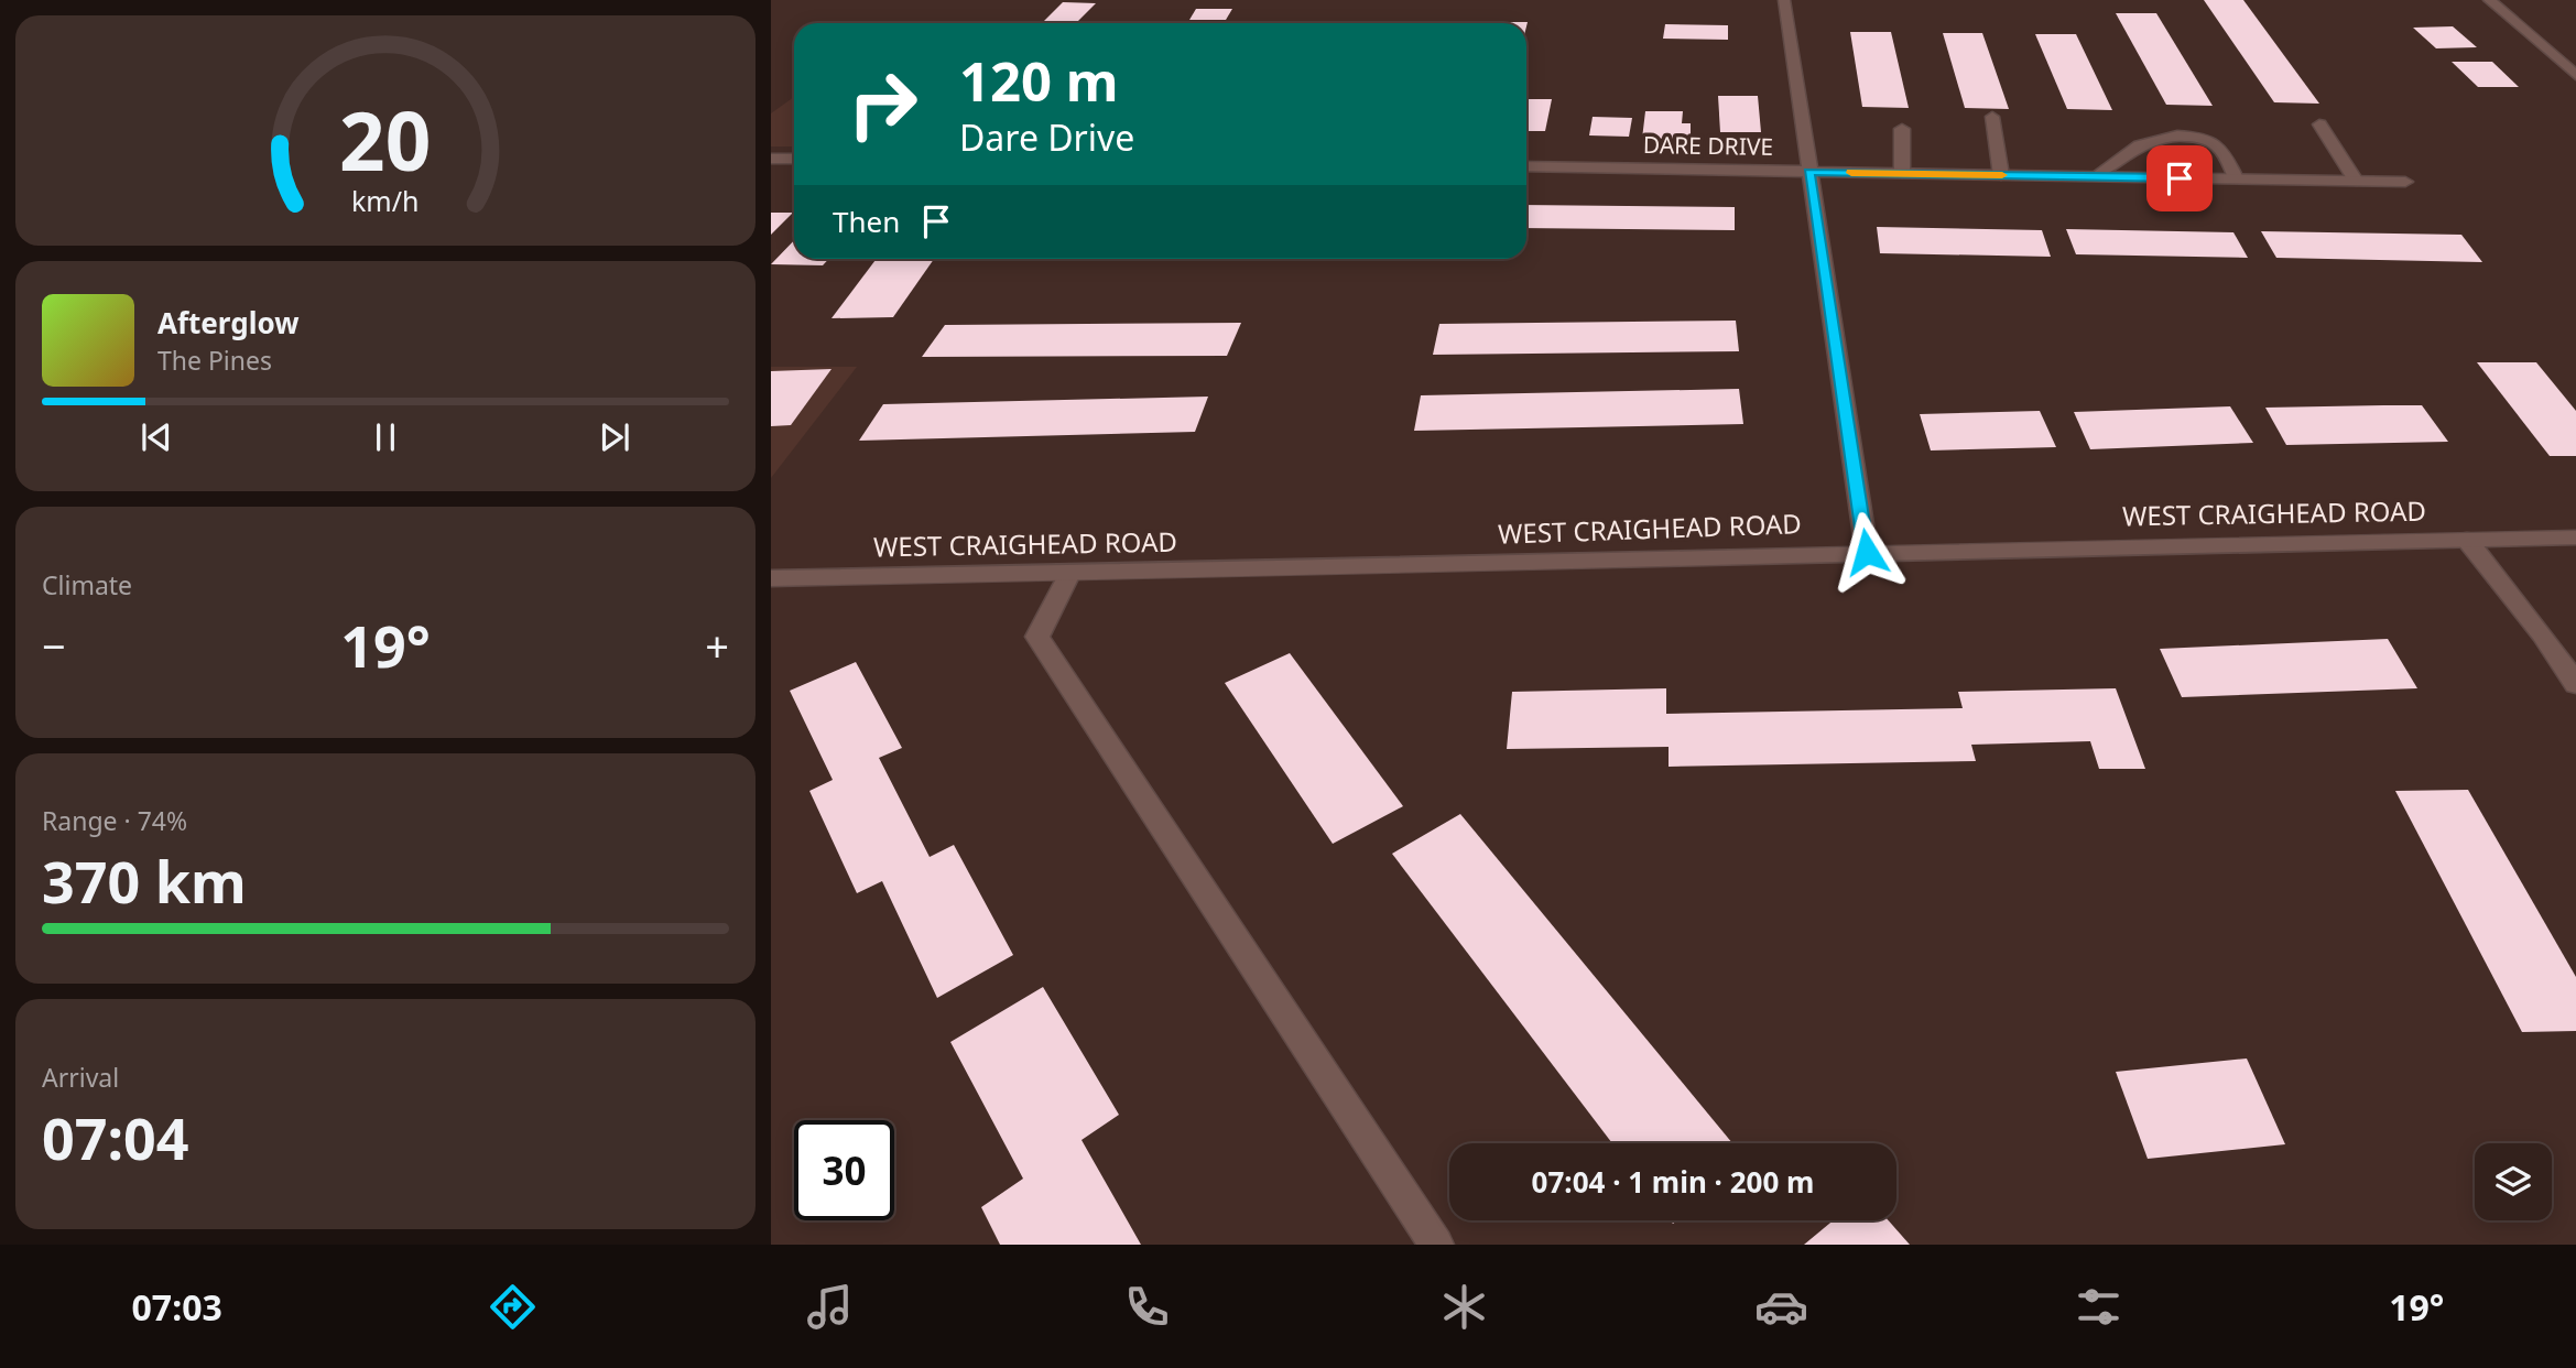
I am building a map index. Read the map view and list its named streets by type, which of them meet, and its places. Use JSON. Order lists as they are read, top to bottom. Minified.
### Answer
{"streets":{"street":["DARE DRIVE","WEST CRAIGHEAD ROAD"]},"page":{"turn":["120 m","Dare Drive"],"then":"Then","song":["Afterglow","The Pines"],"tile":["Climate",["Range · 74%","370 km"],["Arrival","07:04"]],"heat":["−","19°","+"],"limit":"30","trip":"07:04 · 1 min · 200 m","tabs":["07:03","19°"],"gauge":["20","km/h"]}}
